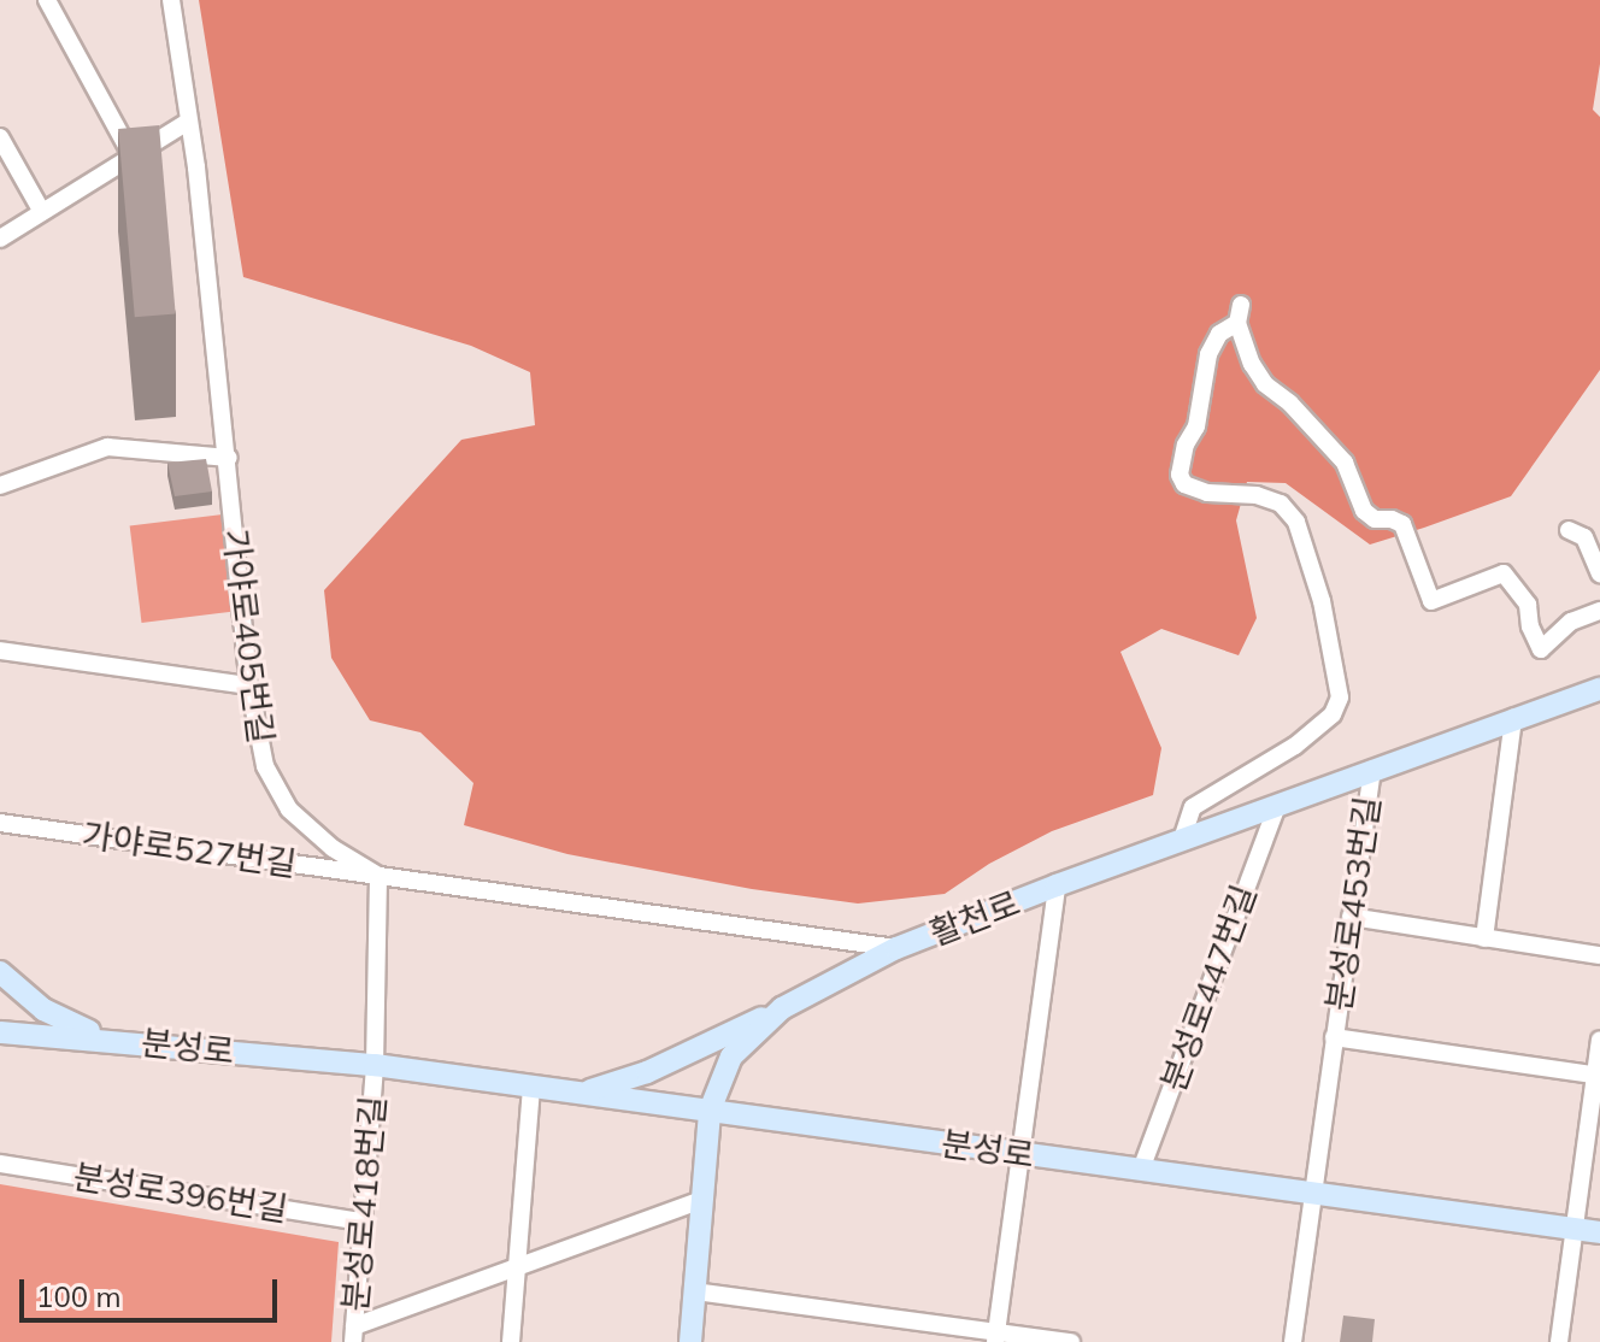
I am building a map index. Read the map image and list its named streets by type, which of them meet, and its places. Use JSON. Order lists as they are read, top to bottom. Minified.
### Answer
{"streets":{"main road":["활천로","분성로"],"street":["가야로405번길","가야로527번길","분성로453번길","분성로447번길","분성로396번길","분성로418번길"]},"crossings":[["가야로405번길","가야로527번길"],["가야로405번길","활천로"],["분성로453번길","활천로"],["분성로453번길","분성로"],["활천로","분성로447번길"],["활천로","분성로"],["분성로447번길","분성로"],["분성로","분성로418번길"],["분성로396번길","분성로418번길"]],"scale_bar":"100 m"}
